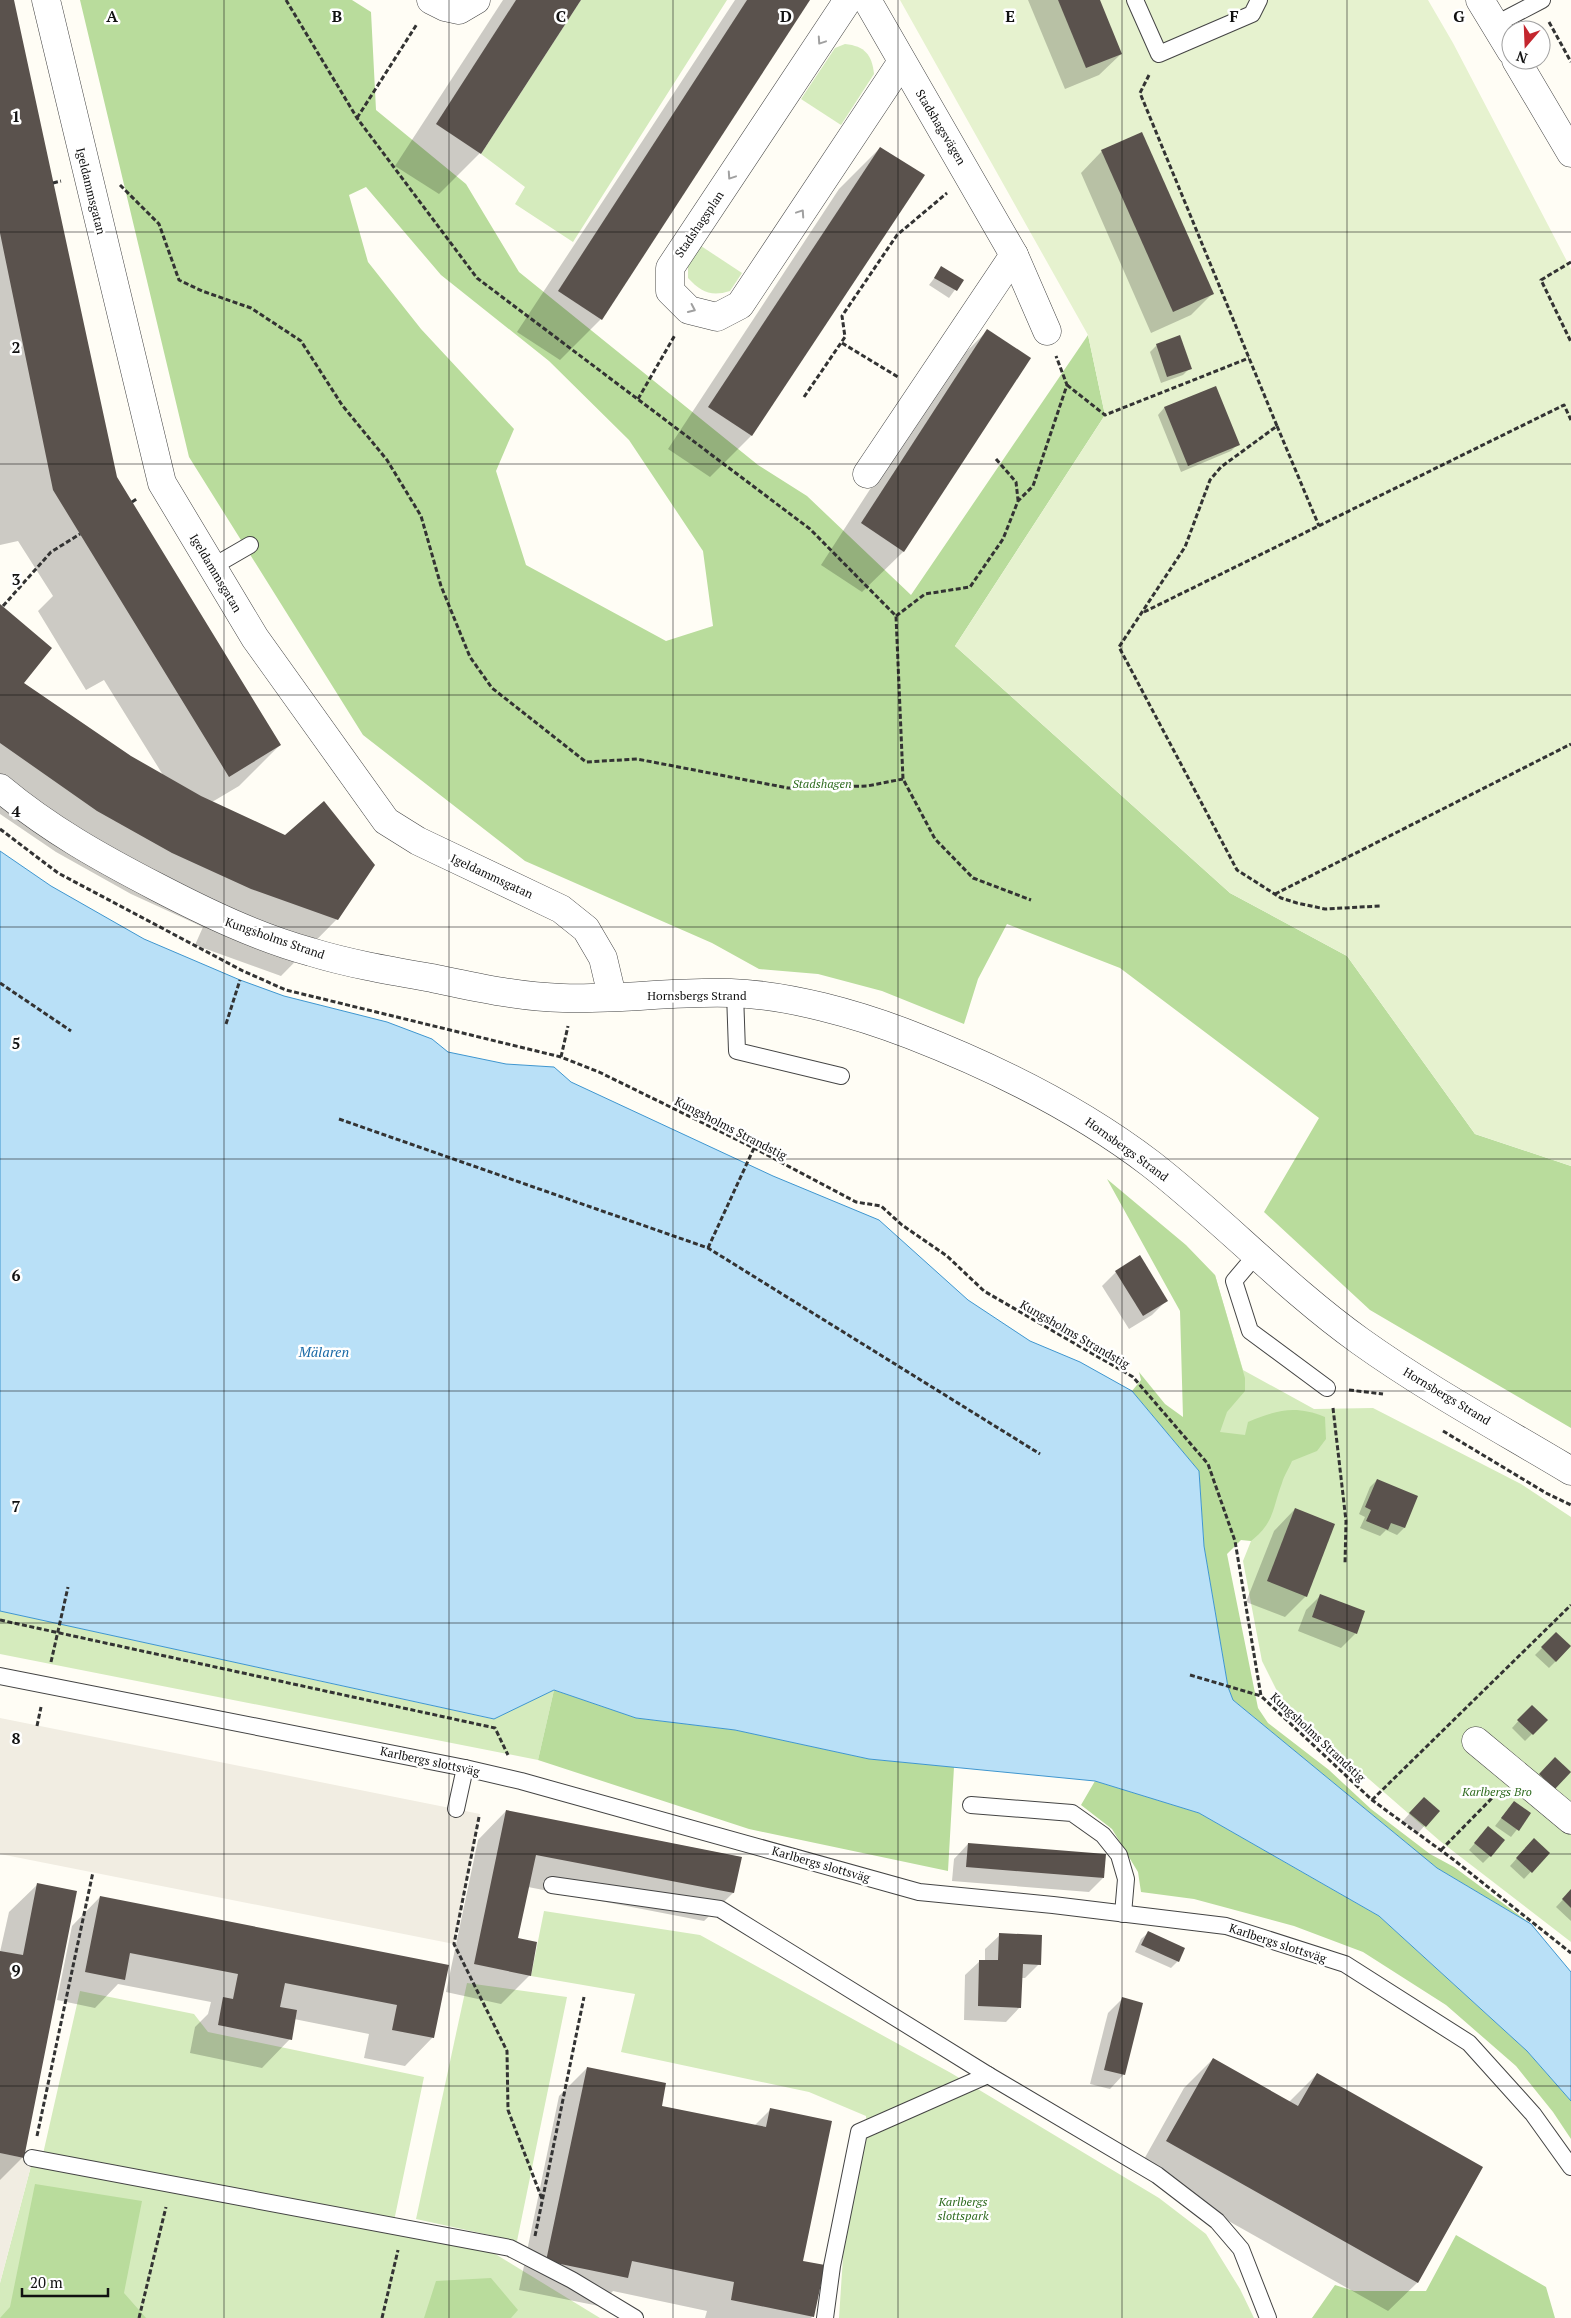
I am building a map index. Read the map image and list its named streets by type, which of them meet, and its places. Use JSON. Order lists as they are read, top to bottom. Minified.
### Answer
{"streets":{"street":["Stadshagsvägen","Igeldammsgatan","Stadshagsplan","Kungsholms Strand","Hornsbergs Strand"],"lane":["Karlbergs slottsväg"],"path":["Kungsholms Strandstig"]},"crossings":[["Igeldammsgatan","Kungsholms Strand"],["Igeldammsgatan","Hornsbergs Strand"],["Kungsholms Strand","Hornsbergs Strand"]],"water":["Mälaren"],"parks":["Stadshagen","Karlbergs Bro","Karlbergs slottspark"],"scale_bar":"20 m","north":"bottom","grid":{"columns":["A","B","C","D","E","F","G"],"rows":["1","2","3","4","5","6","7","8","9"]}}
